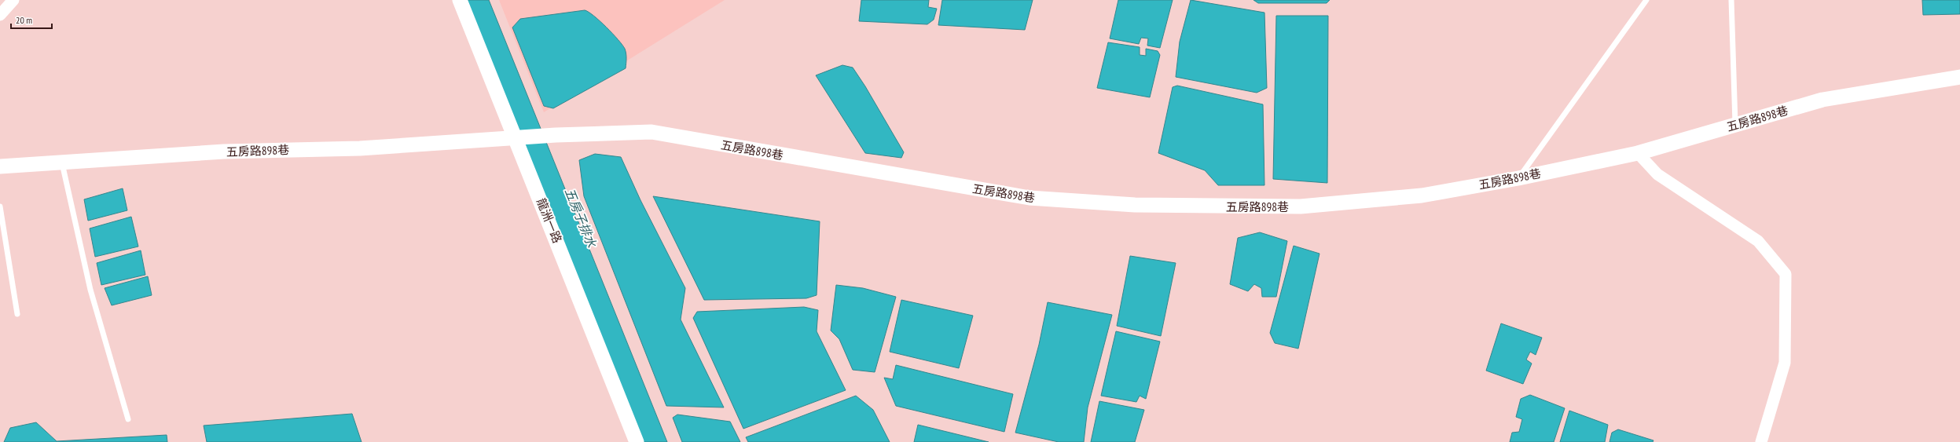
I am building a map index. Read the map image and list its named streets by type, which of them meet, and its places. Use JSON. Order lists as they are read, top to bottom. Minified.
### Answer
{"streets":{"street":["五房路898巷","龍洲一路"]},"crossings":[["五房路898巷","龍洲一路"]],"water":["五房子排水"],"scale_bar":"20 m"}
